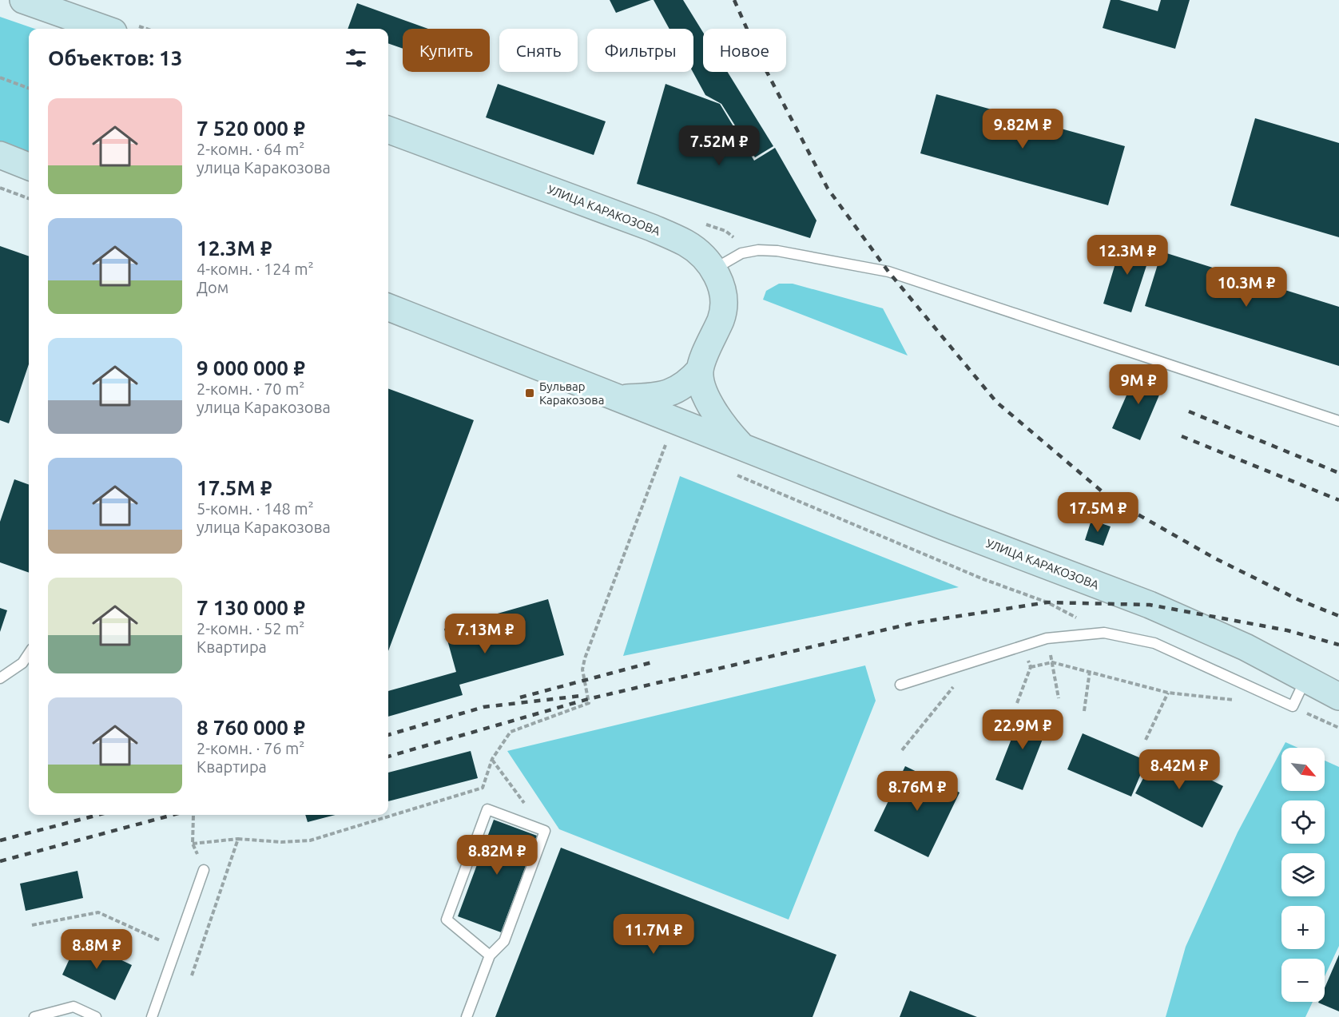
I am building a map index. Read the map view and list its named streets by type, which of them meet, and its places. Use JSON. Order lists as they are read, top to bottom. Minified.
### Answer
{"streets":{"main road":["УЛИЦА КАРАКОЗОВА"]},"places":{"transit":["Бульвар Каракозова"]},"north":"bottom right","page":{"chip":["Купить","Снять","Фильтры","Новое"],"heading":"Объектов: 13","list":[{"name":"7 520 000 ₽","note":"2-комн. · 64 m² · улица Каракозова"},{"name":"12.3M ₽","note":"4-комн. · 124 m² · Дом"},{"name":"9 000 000 ₽","note":"2-комн. · 70 m² · улица Каракозова"},{"name":"17.5M ₽","note":"5-комн. · 148 m² · улица Каракозова"},{"name":"7 130 000 ₽","note":"2-комн. · 52 m² · Квартира"},{"name":"8 760 000 ₽","note":"2-комн. · 76 m² · Квартира"}],"price":["9.82M ₽","7.52M ₽","12.3M ₽","10.3M ₽","9M ₽","17.5M ₽","7.13M ₽","22.9M ₽","8.42M ₽","8.76M ₽","8.82M ₽","11.7M ₽","8.8M ₽"],"map_buttons":["+","−"]}}
